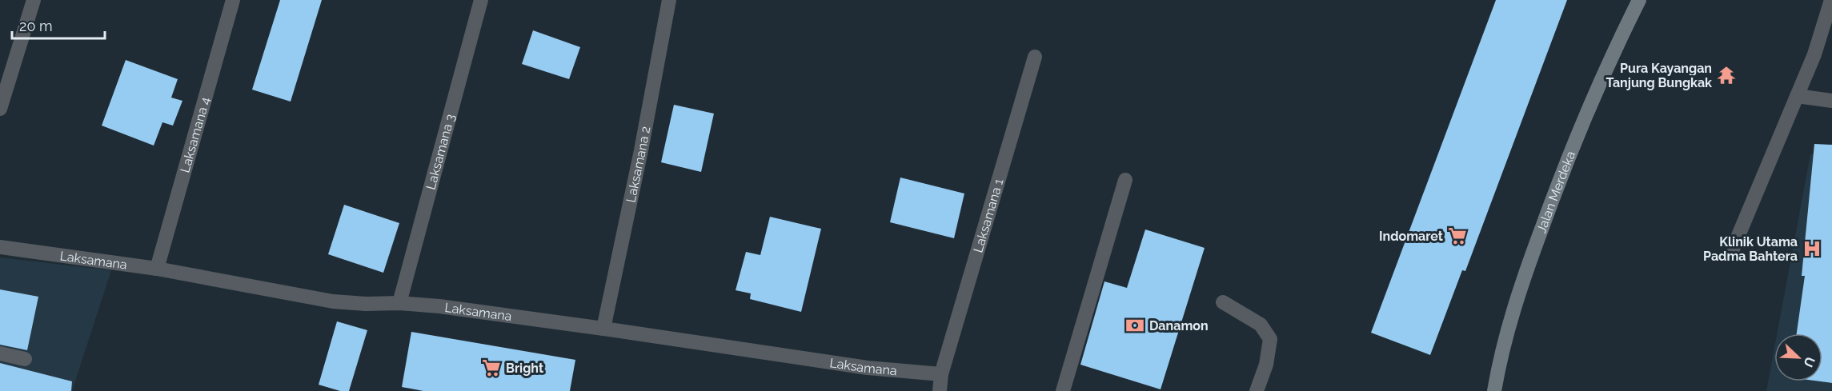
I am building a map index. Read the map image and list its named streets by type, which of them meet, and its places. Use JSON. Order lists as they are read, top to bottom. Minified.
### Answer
{"streets":{"main road":["Jalan Merdeka"],"street":["Laksamana 4","Laksamana 3","Laksamana 2","Laksamana 1","Laksamana"]},"crossings":[["Laksamana 4","Laksamana"],["Laksamana 3","Laksamana"],["Laksamana 2","Laksamana"],["Laksamana 1","Laksamana"]],"places":{"temple":["Pura Kayangan Tanjung Bungkak"],"supermarket":["Indomaret","Bright"],"hospital":["Klinik Utama Padma Bahtera"],"bank":["Danamon"]},"scale_bar":"20 m","north":"bottom right"}
